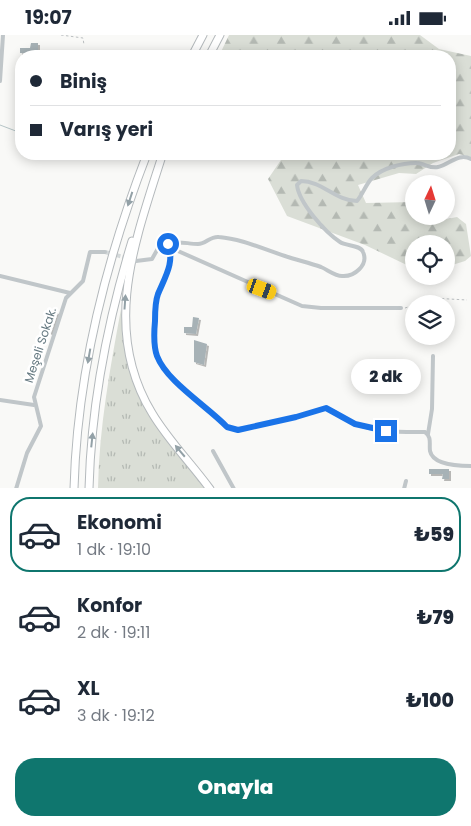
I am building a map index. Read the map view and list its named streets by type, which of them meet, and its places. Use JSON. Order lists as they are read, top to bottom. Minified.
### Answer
{"streets":{"street":["Meşeli Sokak."]},"north":"top","page":{"status":"19:07","banner":["Biniş","Varış yeri"],"bubble":"2 dk","list":[{"name":"Ekonomi","note":"1 dk · 19:10","value":"₺59"},{"name":"Konfor","note":"2 dk · 19:11","value":"₺79"},{"name":"XL","note":"3 dk · 19:12","value":"₺100"}],"buttons":"Onayla"}}
